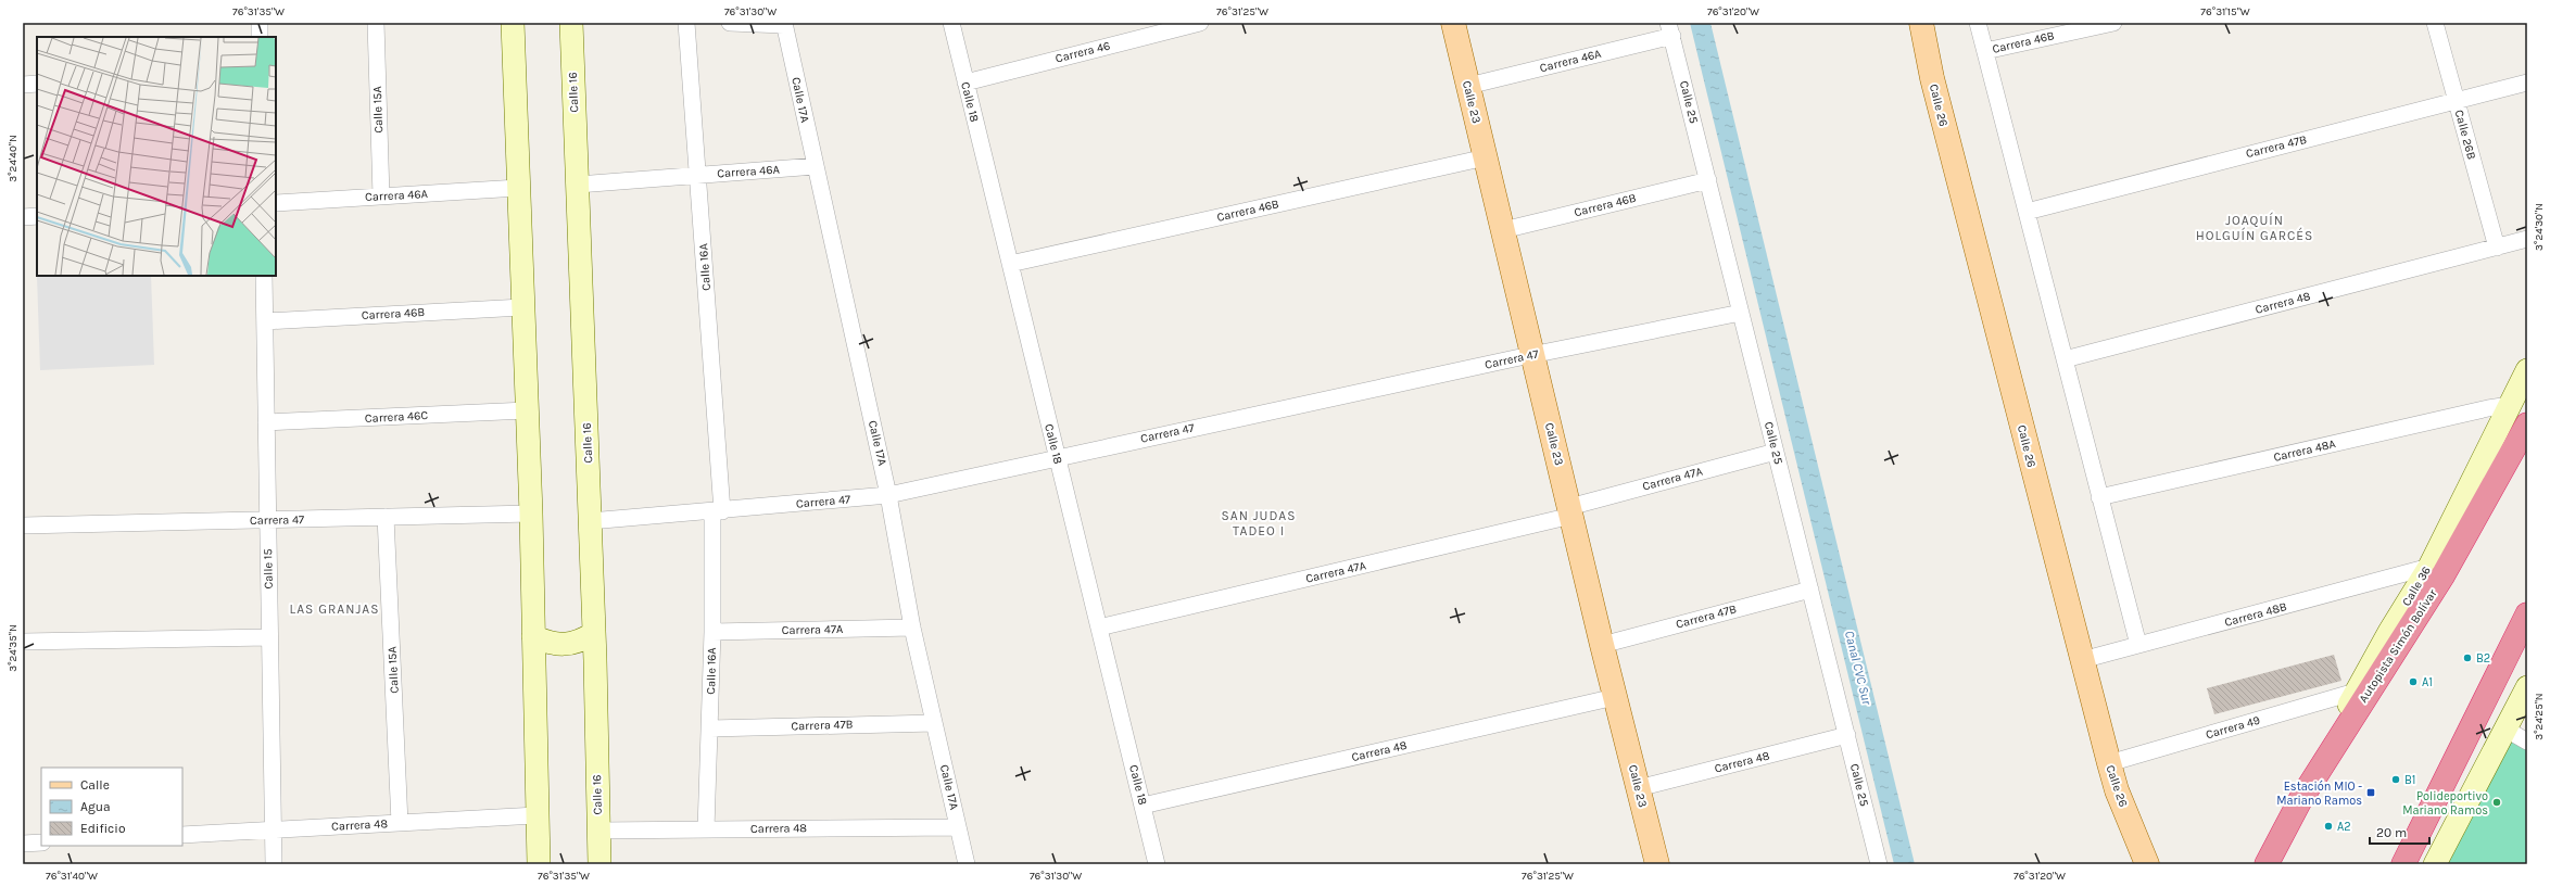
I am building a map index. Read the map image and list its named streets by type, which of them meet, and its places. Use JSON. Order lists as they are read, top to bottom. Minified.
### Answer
{"streets":{"highway":["Autopista Simón Bolívar"],"main road":["Calle 23","Calle 26"],"street":["Carrera 46B","Carrera 46","Carrera 46A","Calle 16","Calle 17A","Calle 18","Calle 25","Calle 15A","Calle 26B","Carrera 47B","Calle 16A","Carrera 48","Carrera 47","Carrera 46C","Carrera 48A","Carrera 47A","Calle 15","Calle 36","Carrera 48B","Carrera 49"]},"crossings":[["Carrera 46B","Calle 18"],["Carrera 46B","Calle 23"],["Carrera 46B","Calle 25"],["Carrera 46B","Calle 15"],["Carrera 46","Calle 18"],["Carrera 46A","Calle 16"],["Carrera 46A","Calle 17A"],["Carrera 46A","Calle 23"],["Carrera 46A","Calle 25"],["Carrera 46A","Calle 15A"],["Carrera 46A","Calle 16A"],["Calle 16","Carrera 48"],["Calle 16","Carrera 47"],["Calle 17A","Carrera 47B"],["Calle 17A","Carrera 48"],["Calle 17A","Carrera 47"],["Calle 17A","Carrera 47A"],["Calle 18","Carrera 48"],["Calle 18","Carrera 47"],["Calle 18","Carrera 47A"],["Calle 23","Carrera 47B"],["Calle 23","Carrera 48"],["Calle 23","Carrera 47"],["Calle 23","Carrera 47A"],["Calle 25","Carrera 47B"],["Calle 25","Carrera 48"],["Calle 25","Carrera 47"],["Calle 25","Carrera 47A"],["Calle 26","Carrera 48B"],["Calle 26","Carrera 49"],["Calle 15A","Carrera 48"],["Calle 15A","Carrera 47"],["Calle 26B","Carrera 47B"],["Calle 26B","Carrera 48"],["Carrera 47B","Calle 16A"],["Calle 16A","Carrera 48"],["Calle 16A","Carrera 47"],["Calle 16A","Carrera 47A"],["Carrera 48","Calle 15"],["Carrera 47","Calle 15"],["Carrera 46C","Calle 15"],["Carrera 48A","Calle 36"],["Calle 36","Carrera 48B"],["Calle 36","Autopista Simón Bolívar"],["Calle 36","Carrera 49"]],"districts":["JOAQUÍN HOLGUÍN GARCÉS","SAN JUDAS TADEO I","LAS GRANJAS"],"water":["Canal CVC Sur"],"places":{"other":["B2","A1","B1","Polideportivo Mariano Ramos","A2"],"transit":["Estación MIO - Mariano Ramos"]},"legend":["Calle","Agua","Edificio"],"scale_bar":"20 m","coordinates":["76°31'35\"W","76°31'30\"W","76°31'25\"W","76°31'20\"W","76°31'15\"W","3°24'40\"N","3°24'30\"N","3°24'35\"N","3°24'25\"N","76°31'40\"W"]}
